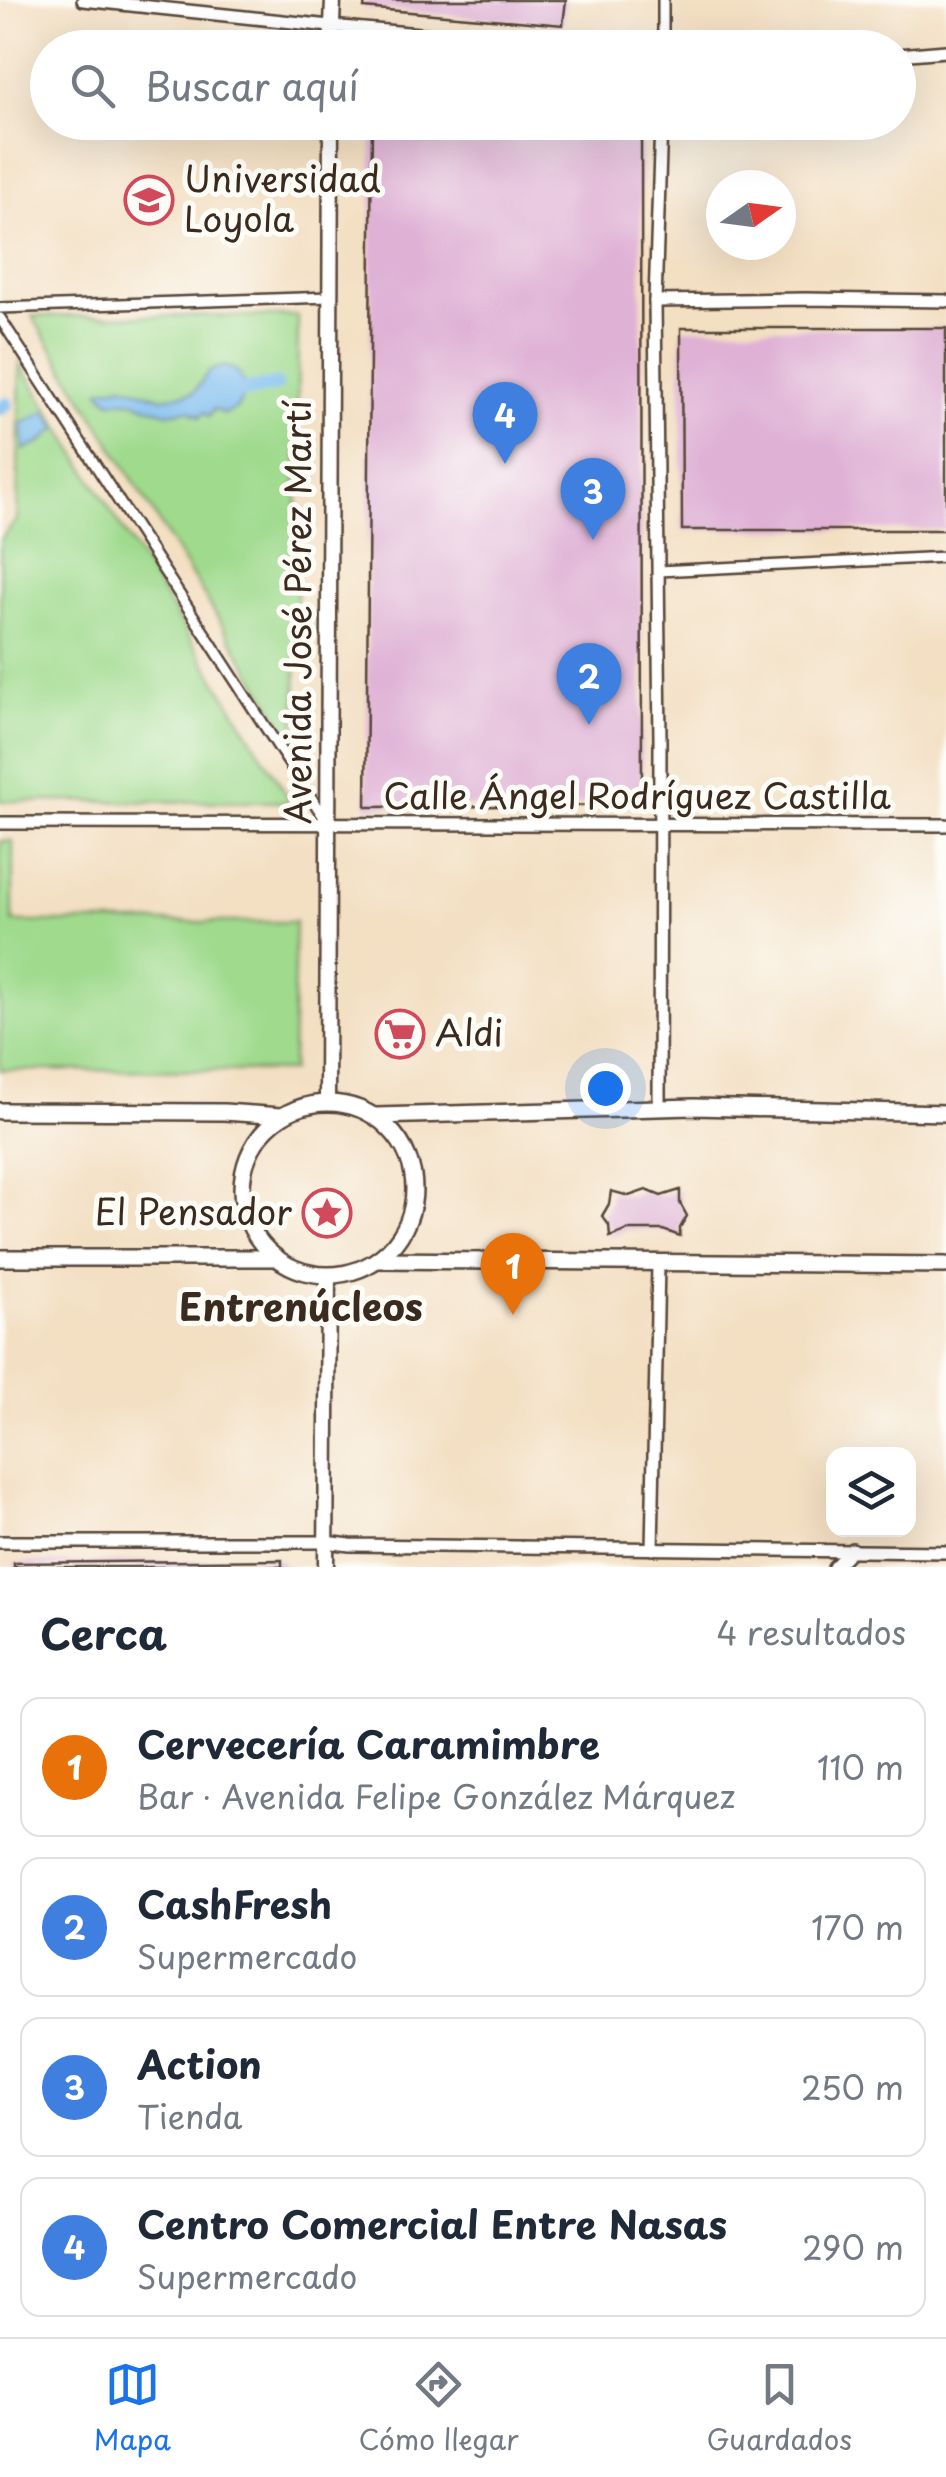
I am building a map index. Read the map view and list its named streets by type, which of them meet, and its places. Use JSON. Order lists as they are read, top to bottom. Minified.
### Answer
{"streets":{"street":["Avenida José Pérez Martí","Calle Ángel Rodríguez Castilla"]},"crossings":[["Avenida José Pérez Martí","Calle Ángel Rodríguez Castilla"]],"districts":["Entrenúcleos"],"places":{"school or university":["Universidad Loyola"],"supermarket":["Aldi"],"place":["El Pensador"]},"north":"right","page":{"search":"Buscar aquí","pins":["4","3","2","1"],"heading":["Cerca","4 resultados"],"list":[{"mark":"1","name":"Cervecería Caramimbre","note":"Bar · Avenida Felipe González Márquez","value":"110 m"},{"mark":"2","name":"CashFresh","note":"Supermercado","value":"170 m"},{"mark":"3","name":"Action","note":"Tienda","value":"250 m"},{"mark":"4","name":"Centro Comercial Entre Nasas","note":"Supermercado","value":"290 m"}],"nav":["Mapa","Cómo llegar","Guardados"]}}
